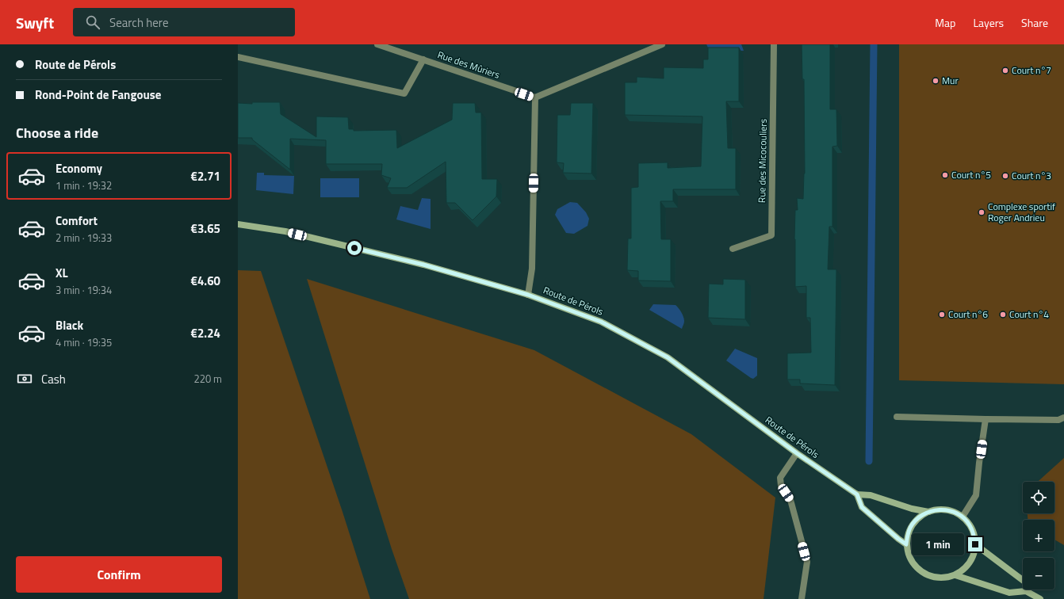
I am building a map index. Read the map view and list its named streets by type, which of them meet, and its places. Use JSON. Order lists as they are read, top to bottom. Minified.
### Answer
{"streets":{"street":["Rue des Mûriers","Rue des Micocouliers","Route de Pérols"]},"places":["Court n°7","Mur","Court n°5","Court n°3","Complexe sportif Roger Andrieu","Court n°6","Court n°4"],"page":{"header":"Swyft","search":"Search here","nav":["Map","Layers","Share"],"banner":["Route de Pérols","Rond-Point de Fangouse"],"heading":"Choose a ride","list":[{"name":"Economy","note":"1 min · 19:32","value":"€2.71"},{"name":"Comfort","note":"2 min · 19:33","value":"€3.65"},{"name":"XL","note":"3 min · 19:34","value":"€4.60"},{"name":"Black","note":"4 min · 19:35","value":"€2.24"}],"pay":["Cash","220 m"],"map_buttons":["+","−"],"bubble":"1 min","buttons":"Confirm"}}
